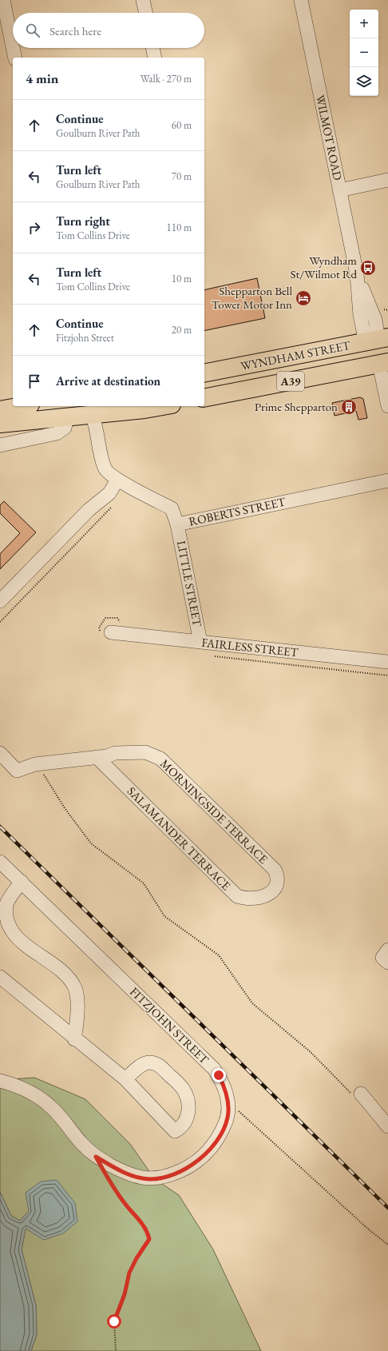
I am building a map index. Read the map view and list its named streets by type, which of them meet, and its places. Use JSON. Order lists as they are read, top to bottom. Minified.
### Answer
{"streets":{"highway":["WYNDHAM STREET","A39"],"street":["WILMOT ROAD","ROBERTS STREET","LITTLE STREET","FAIRLESS STREET","MORNINGSIDE TERRACE","SALAMANDER TERRACE","FITZJOHN STREET"]},"crossings":[["WILMOT ROAD","WYNDHAM STREET"],["ROBERTS STREET","LITTLE STREET"],["LITTLE STREET","FAIRLESS STREET"],["MORNINGSIDE TERRACE","SALAMANDER TERRACE"]],"places":{"bus stop":["Wyndham St/Wilmot Rd"],"hotel":["Shepparton Bell Tower Motor Inn"],"building":["Prime Shepparton"]},"page":{"map_buttons":["+","−"],"search":"Search here","heading":["4 min","Walk · 270 m"],"list":[["Continue","Goulburn River Path","60 m"],["Turn left","Goulburn River Path","70 m"],["Turn right","Tom Collins Drive","110 m"],["Turn left","Tom Collins Drive","10 m"],["Continue","Fitzjohn Street","20 m"],"Arrive at destination"]}}
